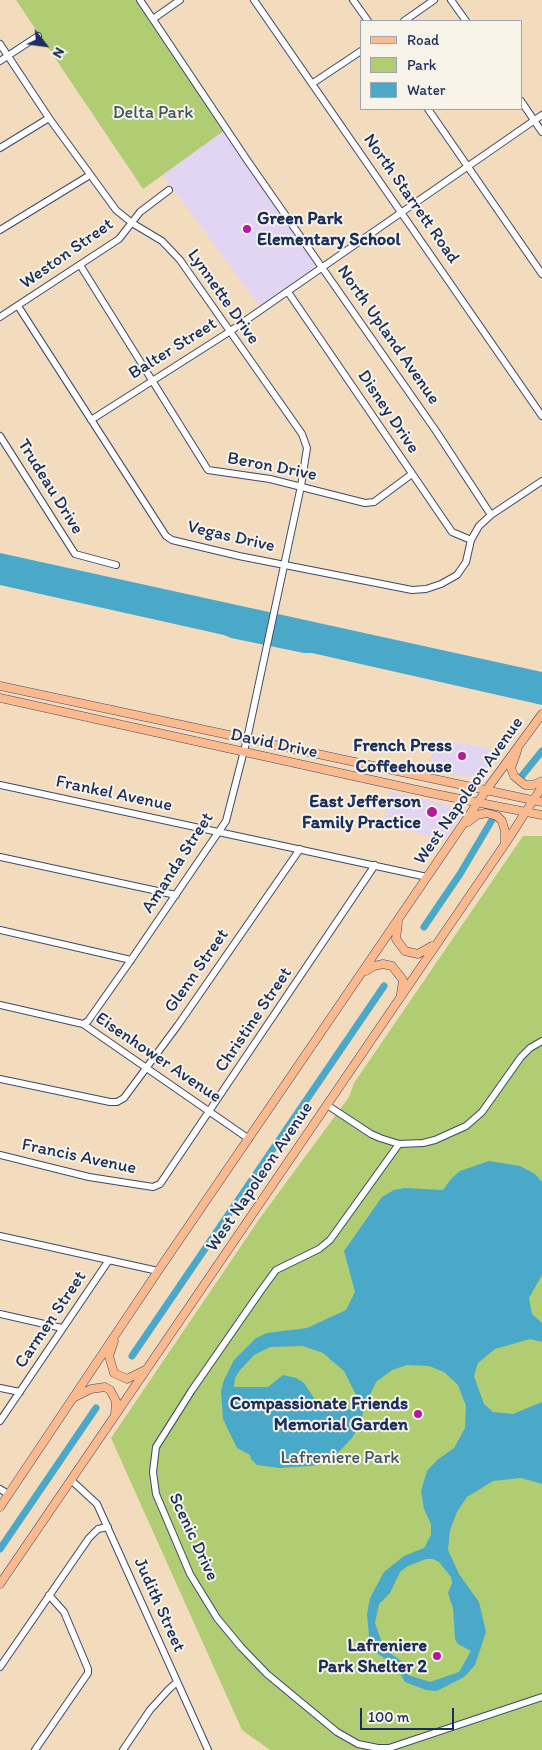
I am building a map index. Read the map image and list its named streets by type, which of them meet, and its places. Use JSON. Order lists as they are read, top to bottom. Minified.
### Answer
{"streets":{"main road":["David Drive","West Napoleon Avenue"],"street":["North Starrett Road","Weston Street","Lynnette Drive","North Upland Avenue","Balter Street","Disney Drive","Beron Drive","Trudeau Drive","Vegas Drive","Frankel Avenue","Amanda Street","Glenn Street","Christine Street","Eisenhower Avenue","Francis Avenue","Carmen Street","Scenic Drive","Judith Street"]},"crossings":[["North Starrett Road","Balter Street"],["Weston Street","Lynnette Drive"],["Weston Street","Beron Drive"],["Weston Street","Vegas Drive"],["Lynnette Drive","Balter Street"],["Lynnette Drive","Beron Drive"],["Lynnette Drive","Vegas Drive"],["Lynnette Drive","Amanda Street"],["North Upland Avenue","Balter Street"],["North Upland Avenue","Vegas Drive"],["Balter Street","Disney Drive"],["Balter Street","Beron Drive"],["Balter Street","Vegas Drive"],["Disney Drive","Beron Drive"],["Disney Drive","Vegas Drive"],["David Drive","West Napoleon Avenue"],["David Drive","Amanda Street"],["West Napoleon Avenue","Frankel Avenue"],["West Napoleon Avenue","Eisenhower Avenue"],["West Napoleon Avenue","Judith Street"],["Frankel Avenue","Amanda Street"],["Frankel Avenue","Glenn Street"],["Frankel Avenue","Christine Street"],["Amanda Street","Eisenhower Avenue"],["Glenn Street","Eisenhower Avenue"],["Christine Street","Eisenhower Avenue"],["Christine Street","Francis Avenue"]],"parks":["Delta Park","Lafreniere Park"],"places":["Green Park Elementary School","French Press Coffeehouse","East Jefferson Family Practice","Compassionate Friends Memorial Garden","Lafreniere Park Shelter 2"],"legend":["Road","Park","Water"],"scale_bar":"100 m","north":"bottom right"}
